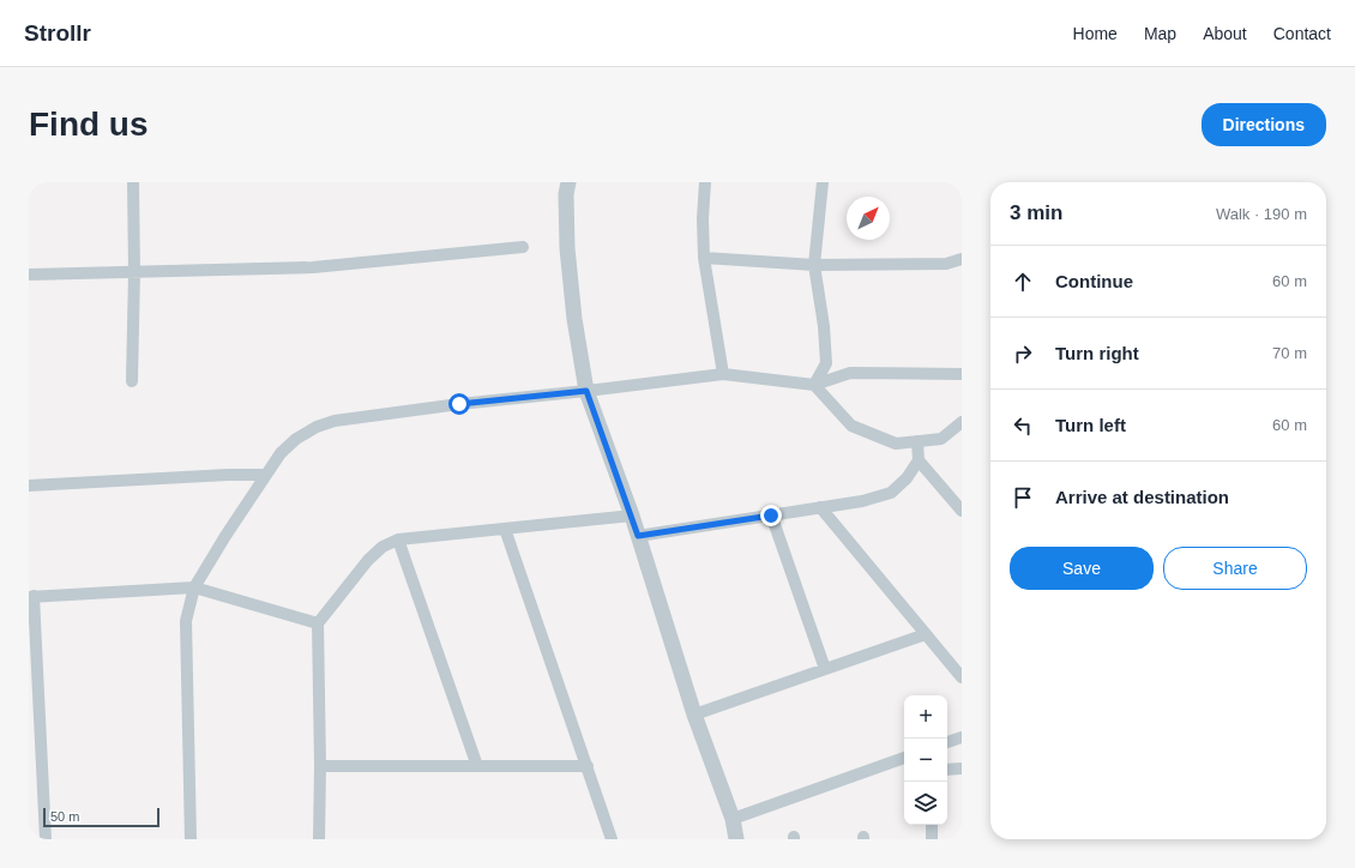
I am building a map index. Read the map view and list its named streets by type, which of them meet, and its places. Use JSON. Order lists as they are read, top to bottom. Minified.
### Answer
{"scale_bar":"50 m","north":"top right","page":{"header":"Strollr","nav":["Home","Map","About","Contact"],"buttons":["Directions",["Save","Share"]],"title":"Find us","heading":["3 min","Walk · 190 m"],"list":[["Continue","60 m"],["Turn right","70 m"],["Turn left","60 m"],"Arrive at destination"],"map_buttons":["+","−"],"scale":"50 m"}}
